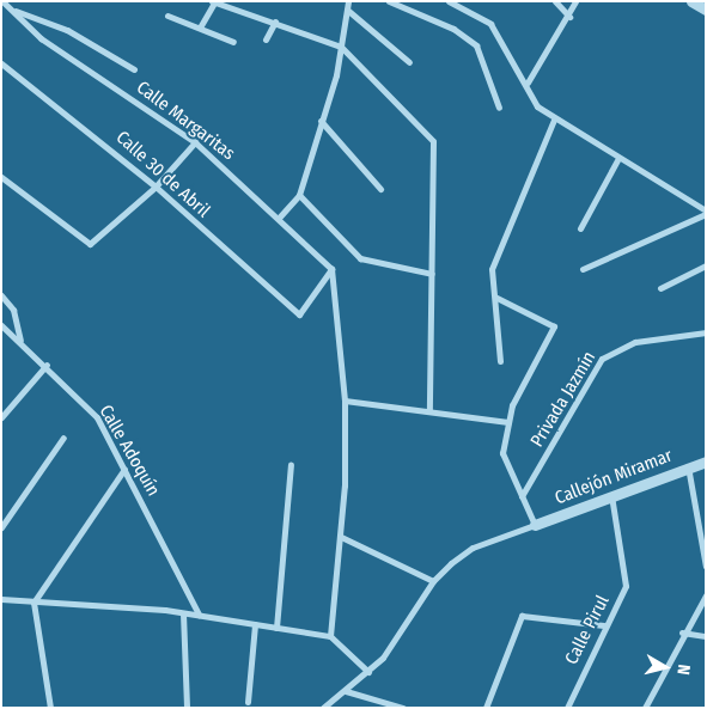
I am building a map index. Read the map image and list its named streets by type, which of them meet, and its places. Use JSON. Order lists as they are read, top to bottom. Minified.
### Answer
{"streets":{"street":["Calle Margaritas","Calle 30 de Abril","Privada Jazmín","Calle Adoquín","Callejón Miramar","Calle Pirul"]},"crossings":[["Calle Margaritas","Calle 30 de Abril"],["Callejón Miramar","Calle Pirul"]],"north":"right"}
